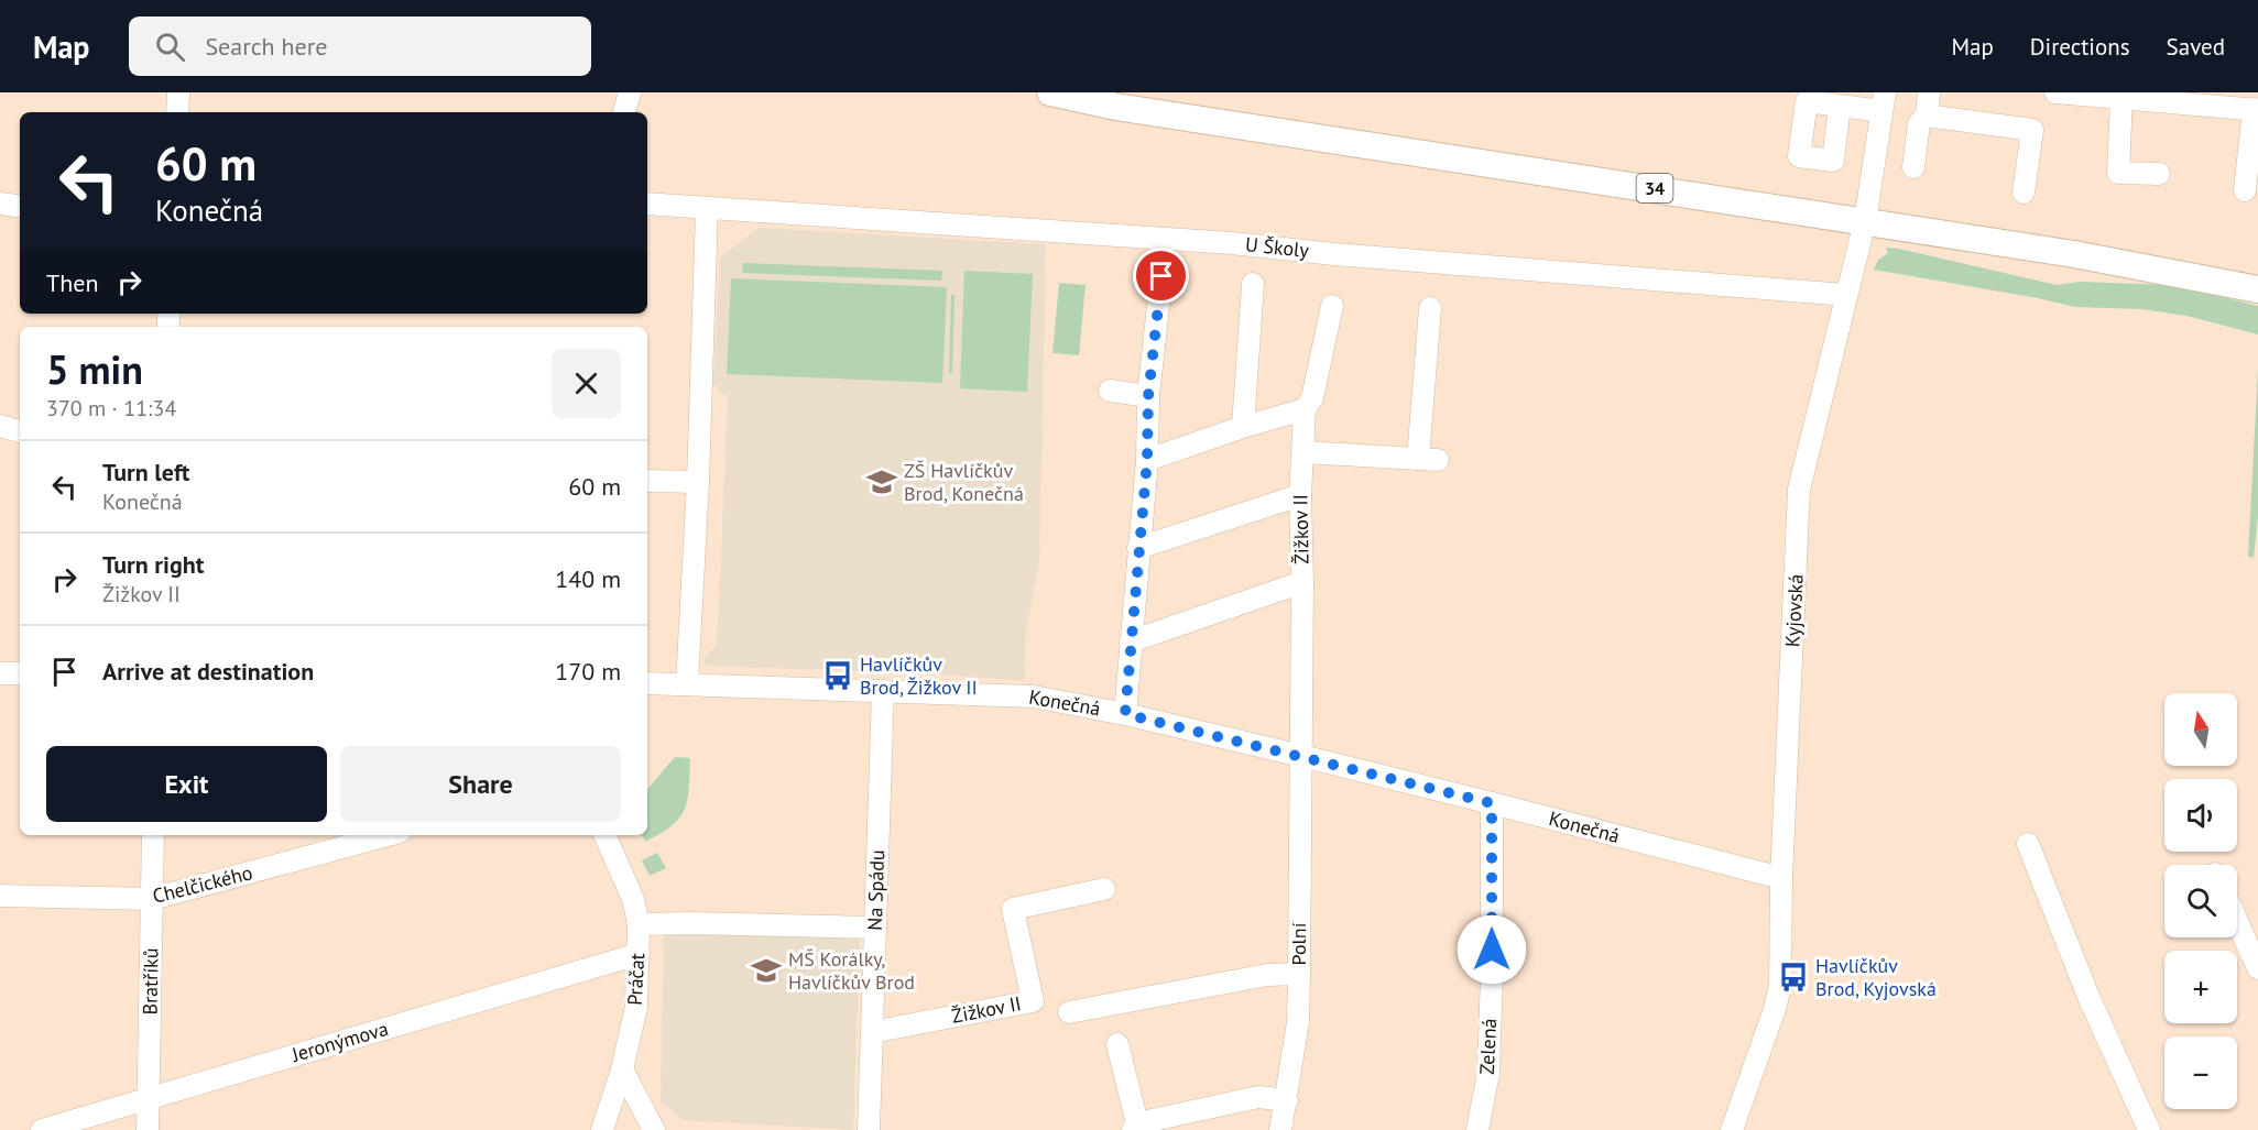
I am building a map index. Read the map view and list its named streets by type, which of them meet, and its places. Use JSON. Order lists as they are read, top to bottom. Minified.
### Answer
{"streets":{"main road":["34"],"street":["U Školy","Žižkov II","Kyjovská","Konečná","Chelčického","Na Spádu","Polní","Práčat","Bratříků","Jeronýmova","Zelená"]},"crossings":[["34","Kyjovská"],["U Školy","Kyjovská"],["Žižkov II","Konečná"],["Žižkov II","Na Spádu"],["Žižkov II","Polní"],["Kyjovská","Konečná"],["Konečná","Na Spádu"],["Konečná","Polní"],["Konečná","Zelená"],["Chelčického","Bratříků"],["Práčat","Jeronýmova"],["Bratříků","Jeronýmova"]],"places":{"school or university":["ZŠ Havlíčkův Brod, Konečná","MŠ Korálky, Havlíčkův Brod"],"bus stop":["Havlíčkův Brod, Žižkov II","Havlíčkův Brod, Kyjovská"]},"north":"top","page":{"header":"Map","search":"Search here","nav":["Map","Directions","Saved"],"turn":["60 m","Konečná"],"then":"Then","heading":["5 min","370 m · 11:34"],"list":[{"name":"Turn left","note":"Konečná","value":"60 m"},{"name":"Turn right","note":"Žižkov II","value":"140 m"},{"name":"Arrive at destination","value":"170 m"}],"map_buttons":["+","−"],"buttons":["Exit","Share"]}}
